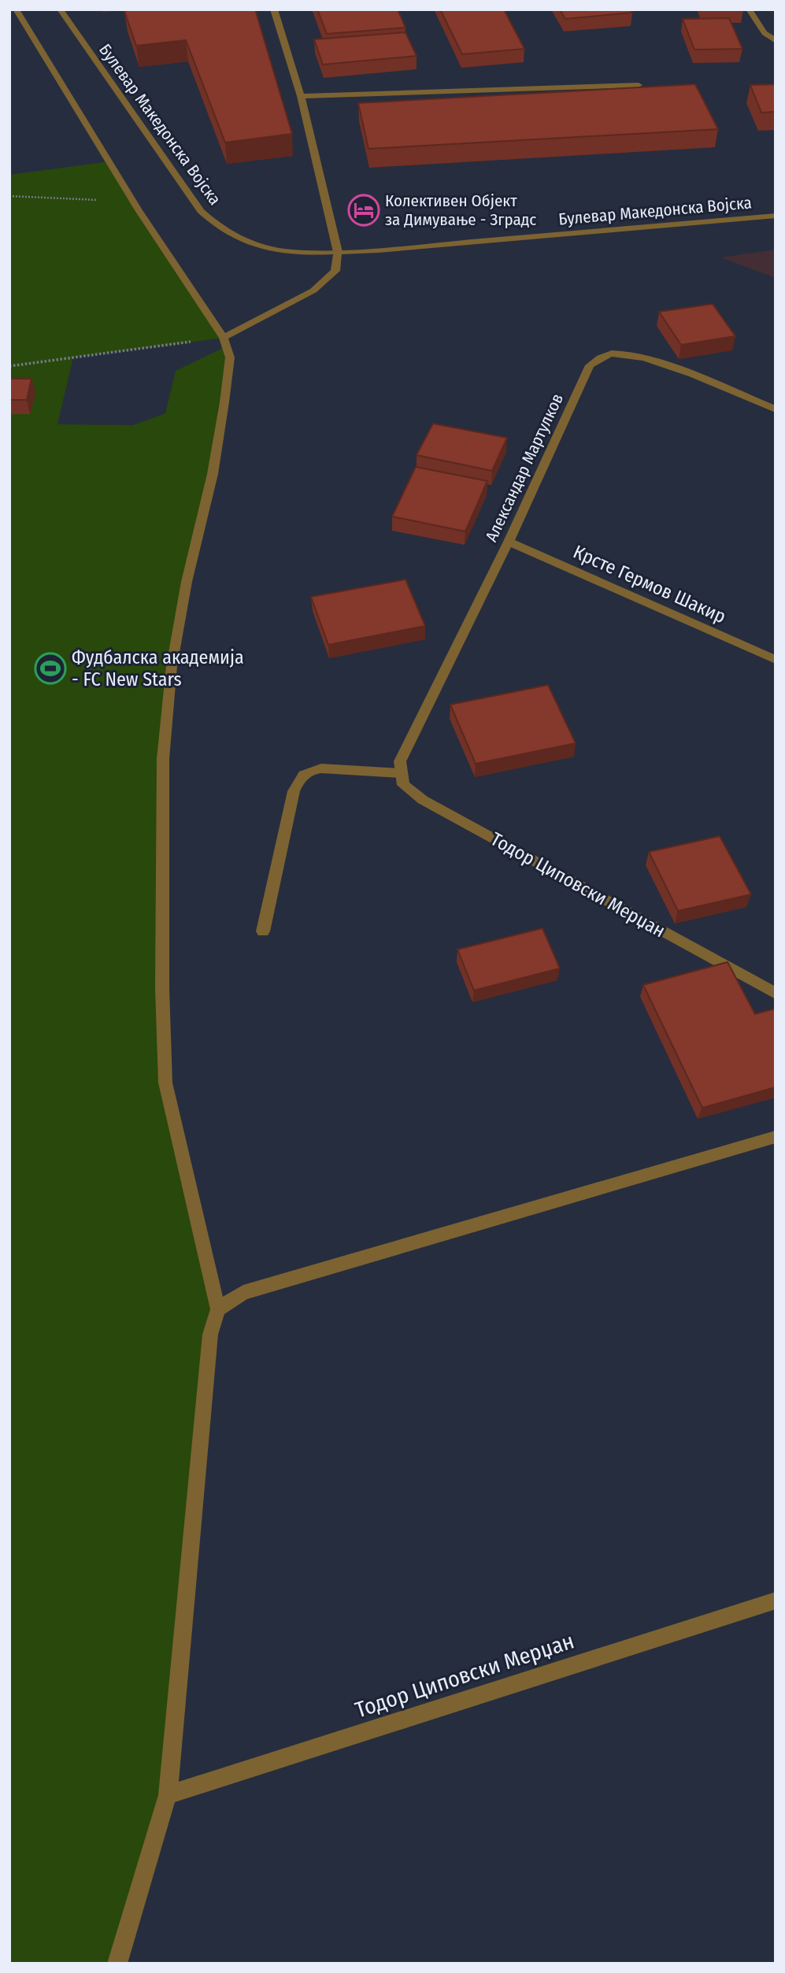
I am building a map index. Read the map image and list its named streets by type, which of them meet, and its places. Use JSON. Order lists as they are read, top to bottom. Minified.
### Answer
{"streets":{"street":["Булевар Македонска Војска","Александар Мартулков","Крсте Гермов Шакир","Тодор Циповски Мерџан"]},"crossings":[["Александар Мартулков","Крсте Гермов Шакир"],["Александар Мартулков","Тодор Циповски Мерџан"]],"places":{"hotel":["Колективен Објект за Димување - Зградс"],"sports":["Фудбалска академија - FC New Stars"]}}
